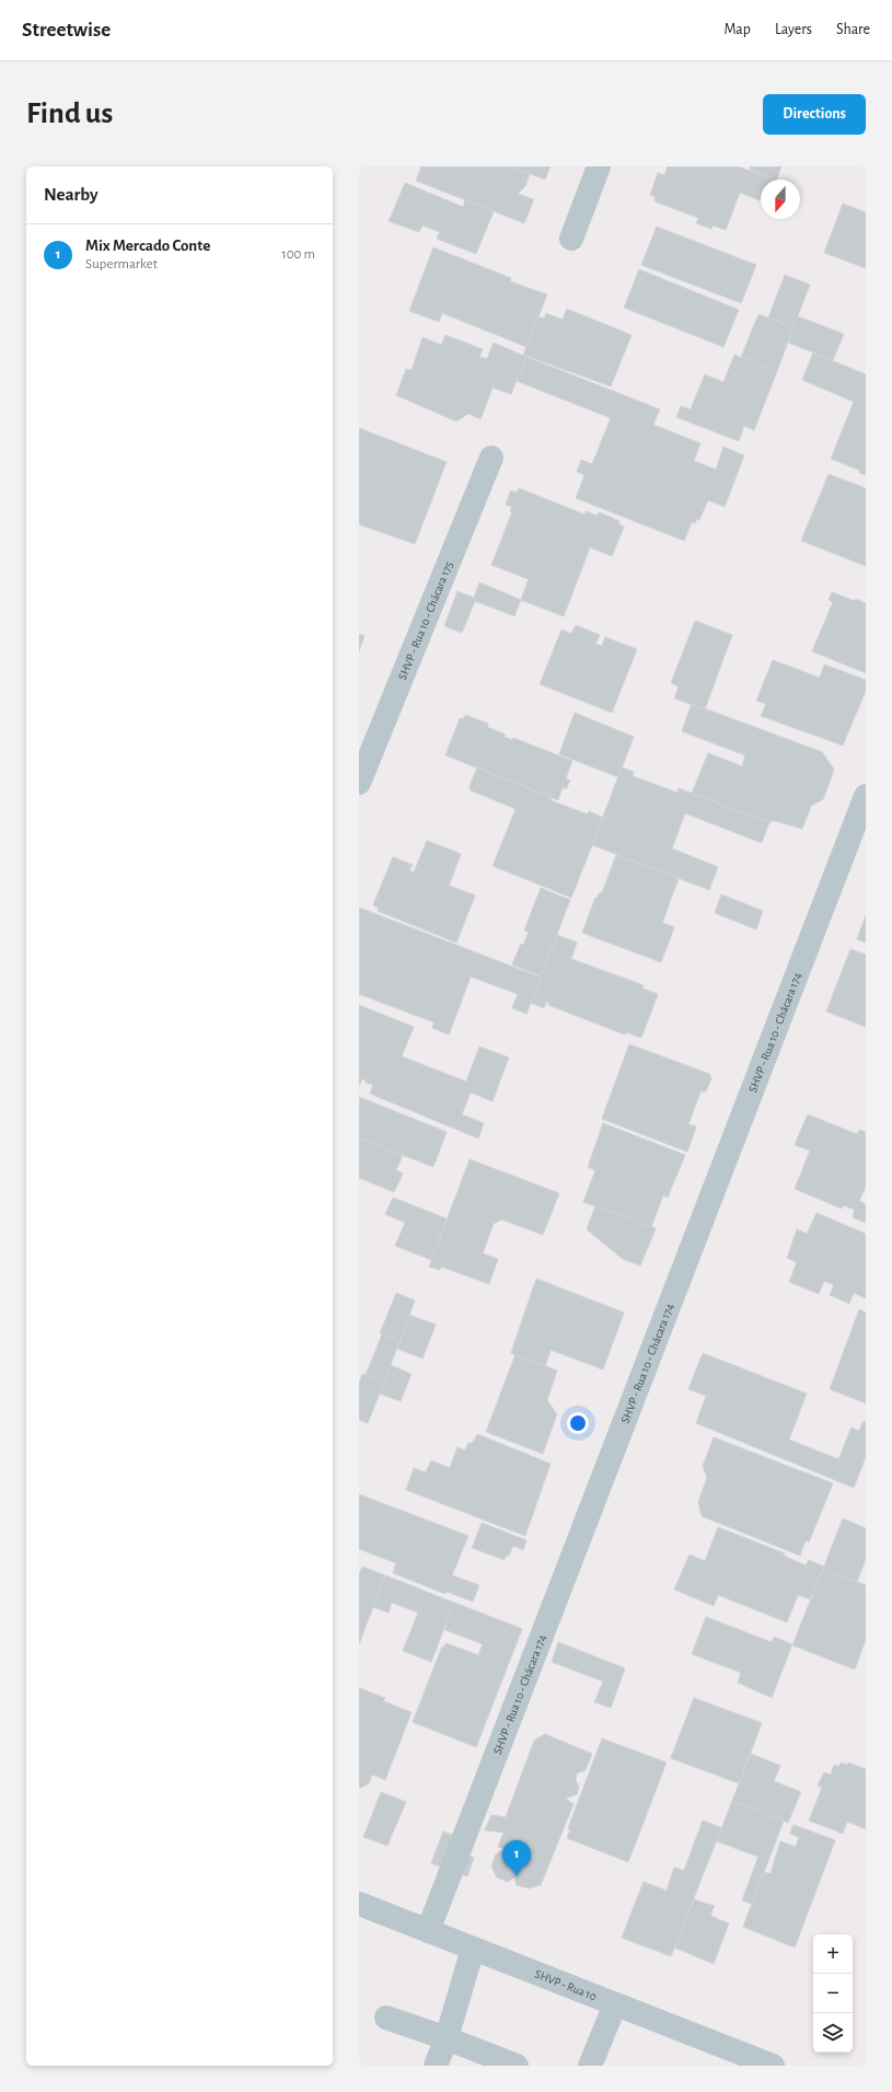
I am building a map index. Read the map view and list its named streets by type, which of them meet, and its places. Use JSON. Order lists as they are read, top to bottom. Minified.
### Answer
{"streets":{"street":["SHVP - Rua 10 - Chácara 175","SHVP - Rua 10 - Chácara 174","SHVP - Rua 10"]},"crossings":[["SHVP - Rua 10 - Chácara 174","SHVP - Rua 10"]],"north":"bottom","page":{"header":"Streetwise","nav":["Map","Layers","Share"],"buttons":"Directions","title":"Find us","heading":"Nearby","list":[{"mark":"1","name":"Mix Mercado Conte","note":"Supermarket","value":"100 m"}],"pins":"1","map_buttons":["+","−"]}}
